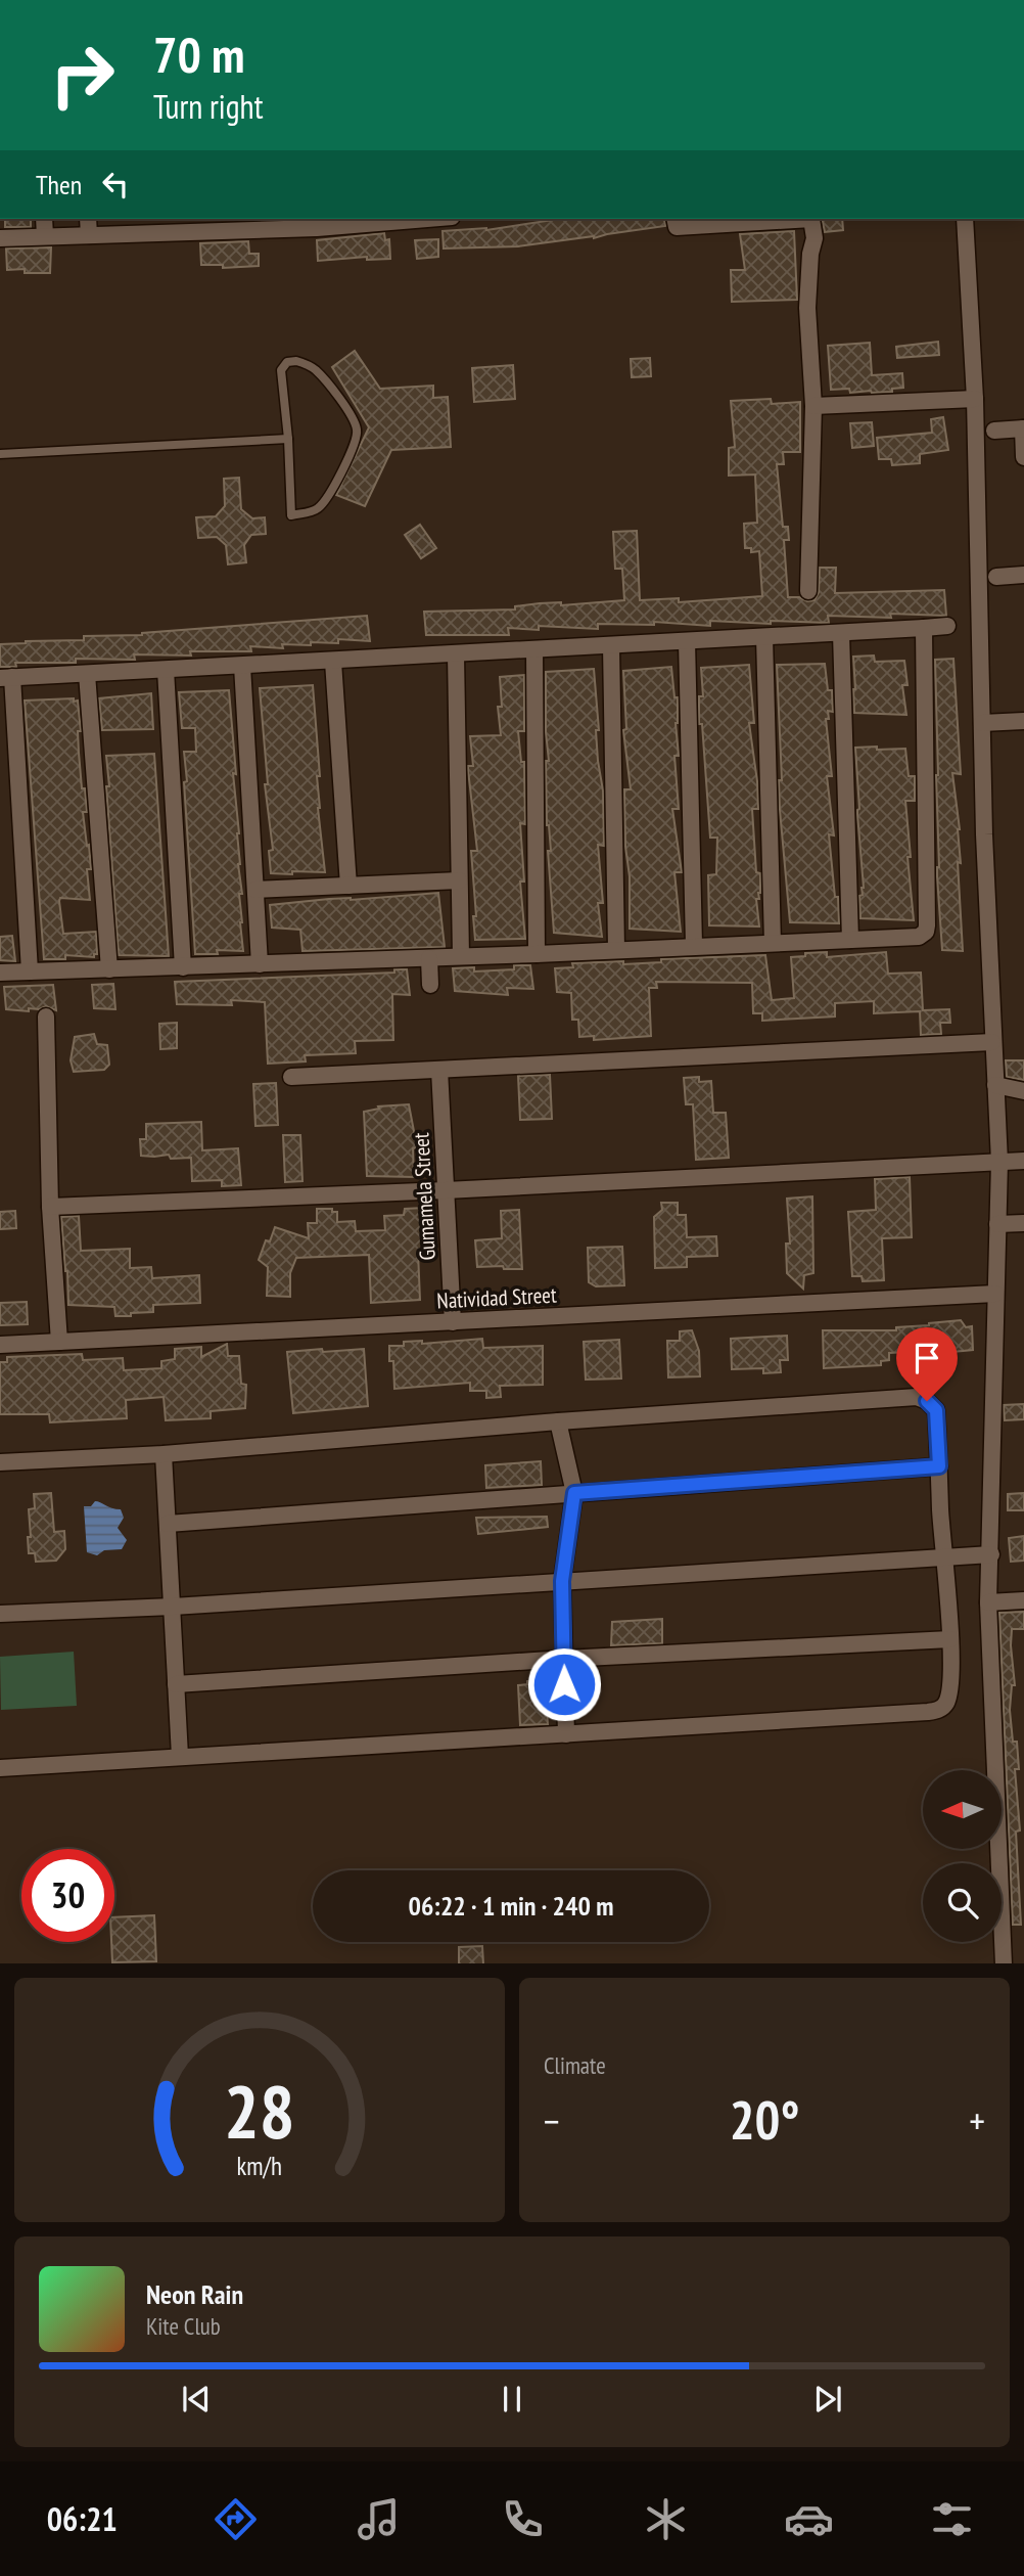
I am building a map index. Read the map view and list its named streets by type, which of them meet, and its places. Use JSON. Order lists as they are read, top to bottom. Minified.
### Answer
{"streets":{"street":["Gumamela Street","Natividad Street"]},"crossings":[["Gumamela Street","Natividad Street"]],"north":"left","page":{"turn":["70 m","Turn right"],"then":"Then","limit":"30","trip":"06:22 · 1 min · 240 m","tile":"Climate","heat":["−","20°","+"],"song":["Neon Rain","Kite Club"],"tabs":"06:21","gauge":["28","km/h"]}}
